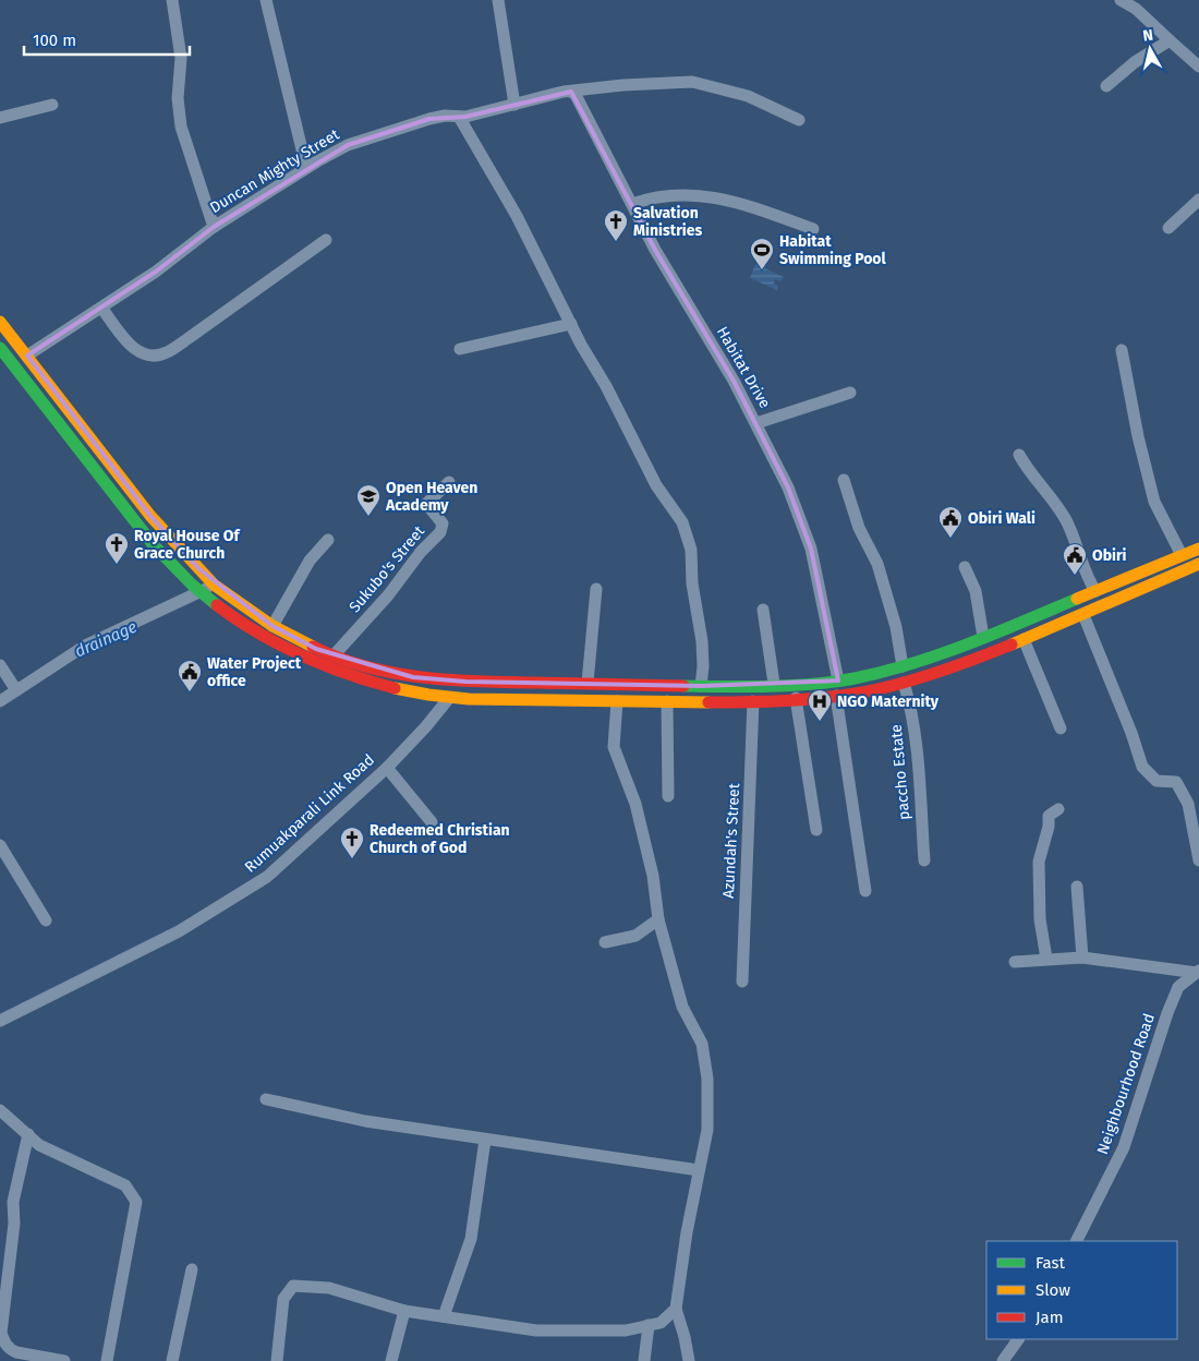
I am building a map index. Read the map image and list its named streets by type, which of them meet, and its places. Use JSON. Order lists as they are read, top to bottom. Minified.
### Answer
{"streets":{"street":["Duncan Mighty Street","Habitat Drive","Sukubo's Street","paccho Estate","Rumuakparali Link Road","Azundah's Street","Neighbourhood Road"]},"crossings":[["Duncan Mighty Street","Habitat Drive"]],"water":["drainage"],"places":{"church":["Salvation Ministries","Royal House Of Grace Church","Redeemed Christian Church of God"],"sports":["Habitat Swimming Pool"],"school or university":["Open Heaven Academy"],"public building":["Obiri Wali","Obiri","Water Project office"],"hospital":["NGO Maternity"]},"legend":["Fast","Slow","Jam"],"scale_bar":"100 m","north":"top"}
